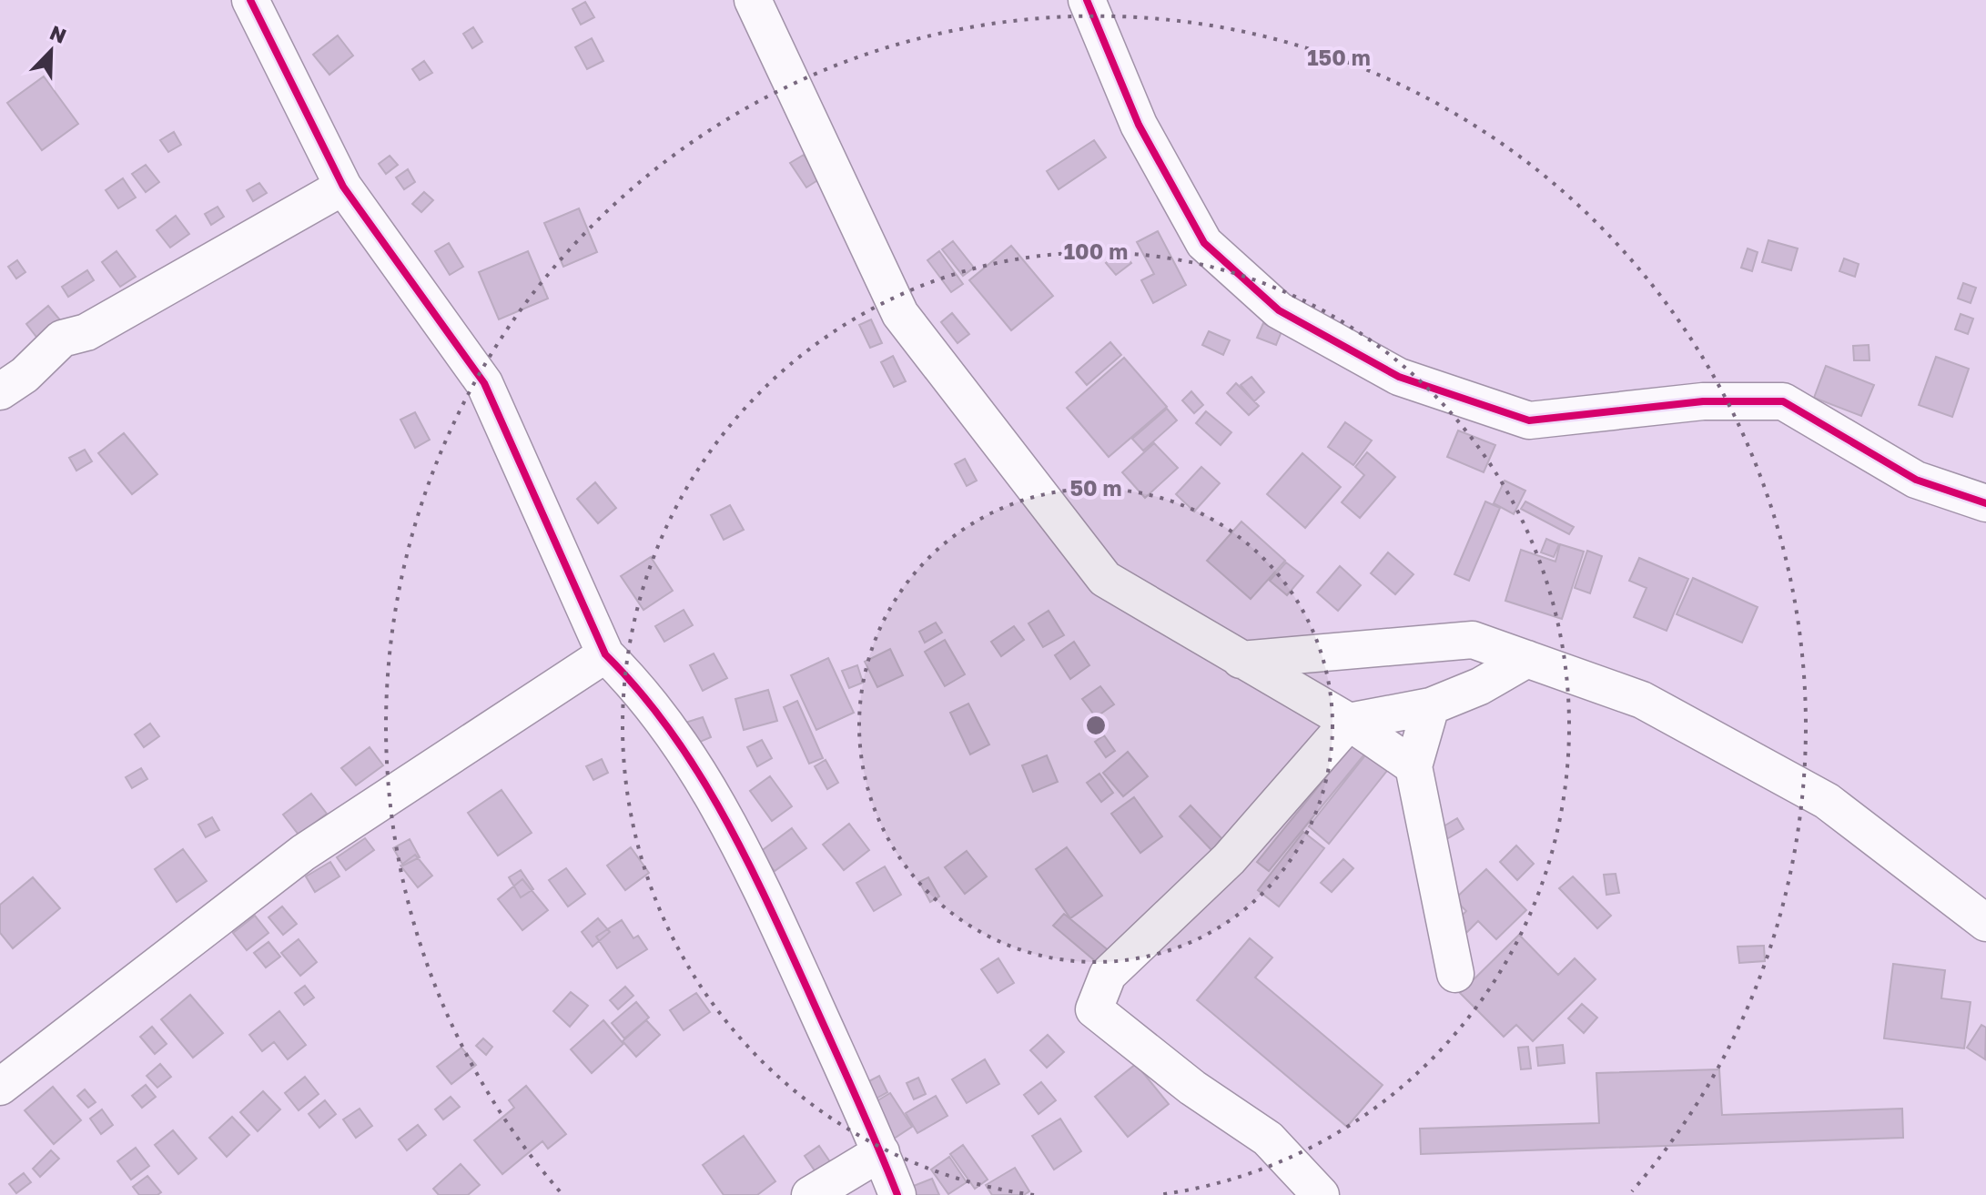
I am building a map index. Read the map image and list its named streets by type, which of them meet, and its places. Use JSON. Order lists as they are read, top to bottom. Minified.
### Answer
{"north":"top right","rings":["150 m","100 m","50 m"]}
